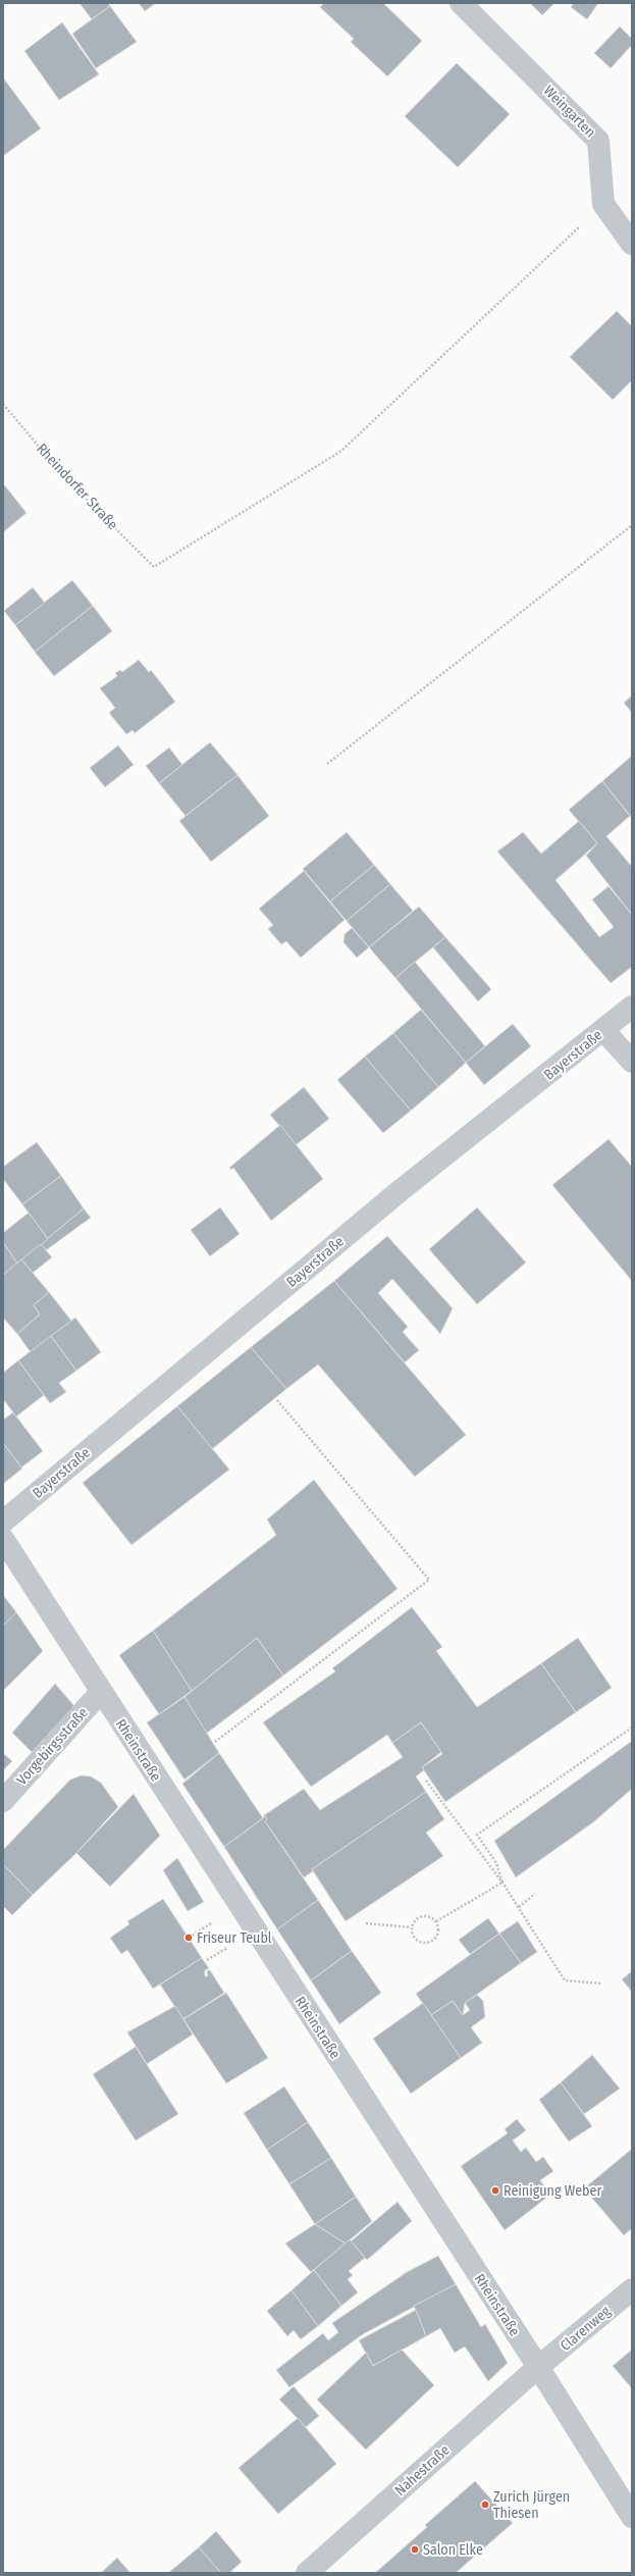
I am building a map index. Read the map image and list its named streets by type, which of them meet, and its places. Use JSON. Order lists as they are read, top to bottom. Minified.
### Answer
{"streets":{"street":["Weingarten","Bayerstraße","Vorgebirgsstraße","Rheinstraße","Clarenweg","Nahestraße"],"path":["Rheindorfer Straße"]},"crossings":[["Weingarten","Rheindorfer Straße"],["Vorgebirgsstraße","Rheinstraße"],["Rheinstraße","Clarenweg"],["Rheinstraße","Nahestraße"],["Clarenweg","Nahestraße"]],"places":["Friseur Teubl","Reinigung Weber","Zurich Jürgen Thiesen","Salon Elke"]}
